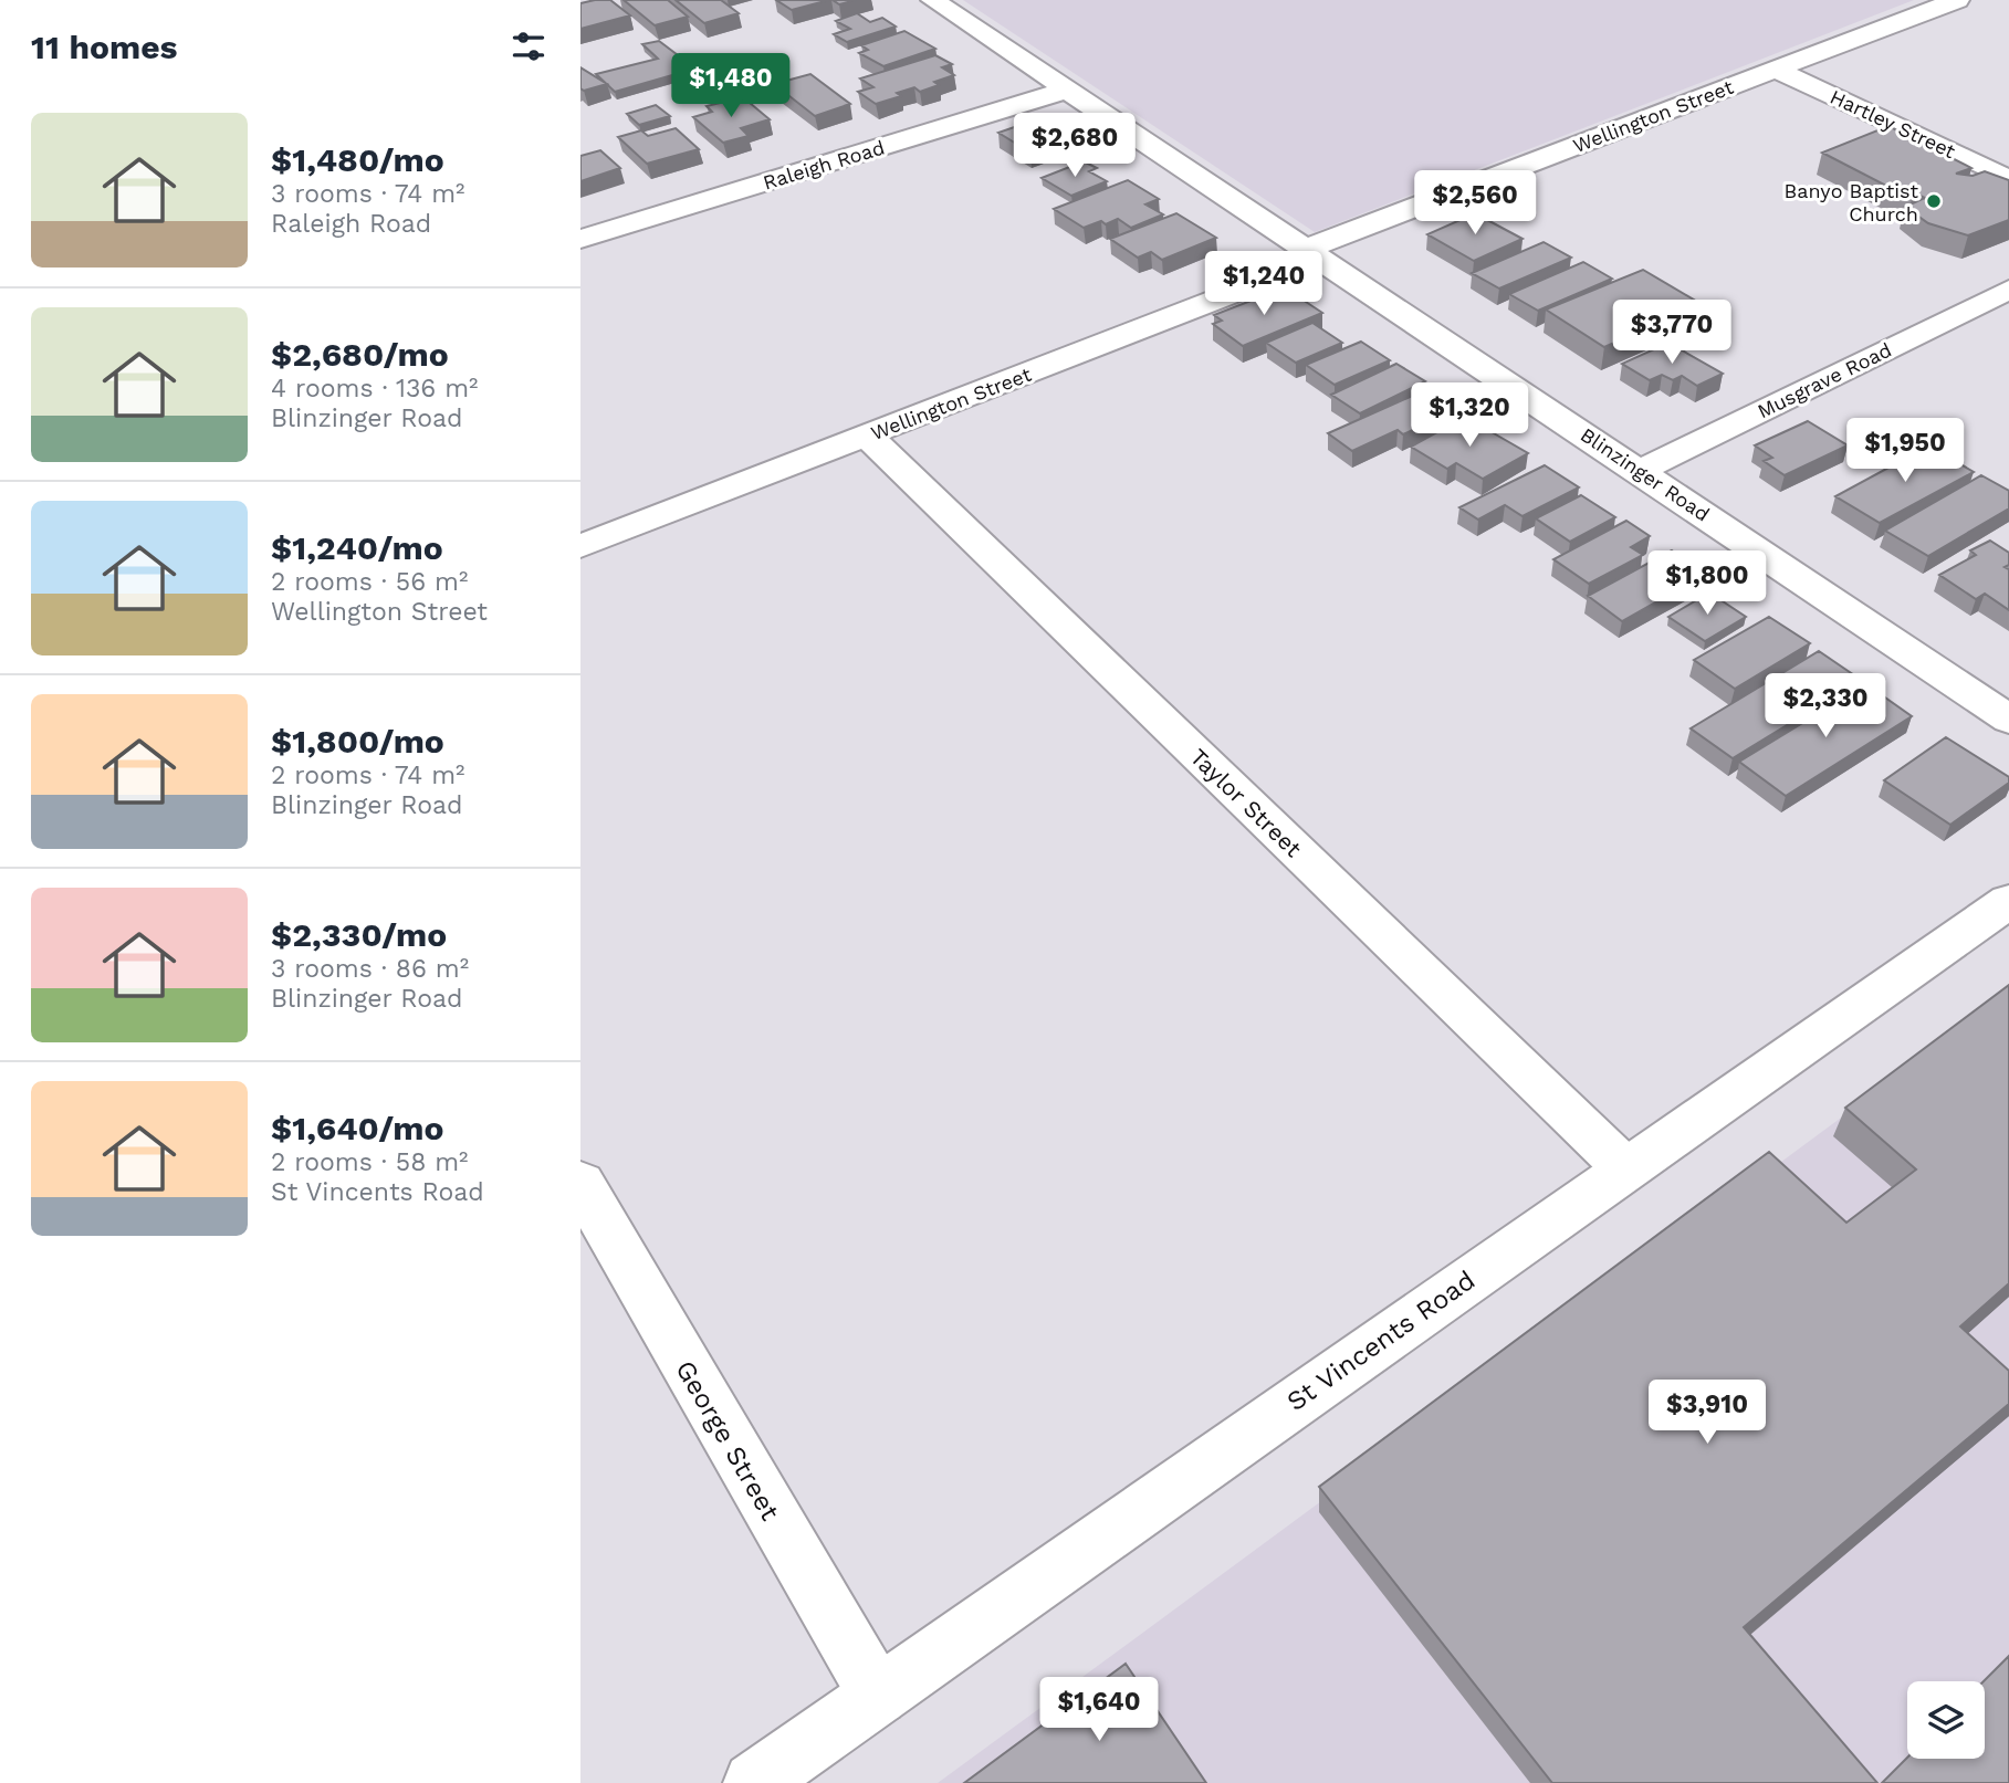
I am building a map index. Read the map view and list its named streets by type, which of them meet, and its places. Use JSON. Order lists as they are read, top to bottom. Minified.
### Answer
{"streets":{"street":["Wellington Street","Hartley Street","Raleigh Road","Musgrave Road","Blinzinger Road","Taylor Street","St Vincents Road","George Street"]},"crossings":[["Wellington Street","Hartley Street"],["Wellington Street","Blinzinger Road"],["Wellington Street","Taylor Street"],["Raleigh Road","Blinzinger Road"],["Musgrave Road","Blinzinger Road"],["Taylor Street","St Vincents Road"],["St Vincents Road","George Street"]],"places":["Banyo Baptist Church"],"page":{"heading":"11 homes","price":["$1,480","$2,680","$2,560","$1,240","$3,770","$1,320","$1,950","$1,800","$2,330","$3,910","$1,640"],"list":[{"name":"$1,480/mo","note":"3 rooms · 74 m² · Raleigh Road"},{"name":"$2,680/mo","note":"4 rooms · 136 m² · Blinzinger Road"},{"name":"$1,240/mo","note":"2 rooms · 56 m² · Wellington Street"},{"name":"$1,800/mo","note":"2 rooms · 74 m² · Blinzinger Road"},{"name":"$2,330/mo","note":"3 rooms · 86 m² · Blinzinger Road"},{"name":"$1,640/mo","note":"2 rooms · 58 m² · St Vincents Road"}]}}
